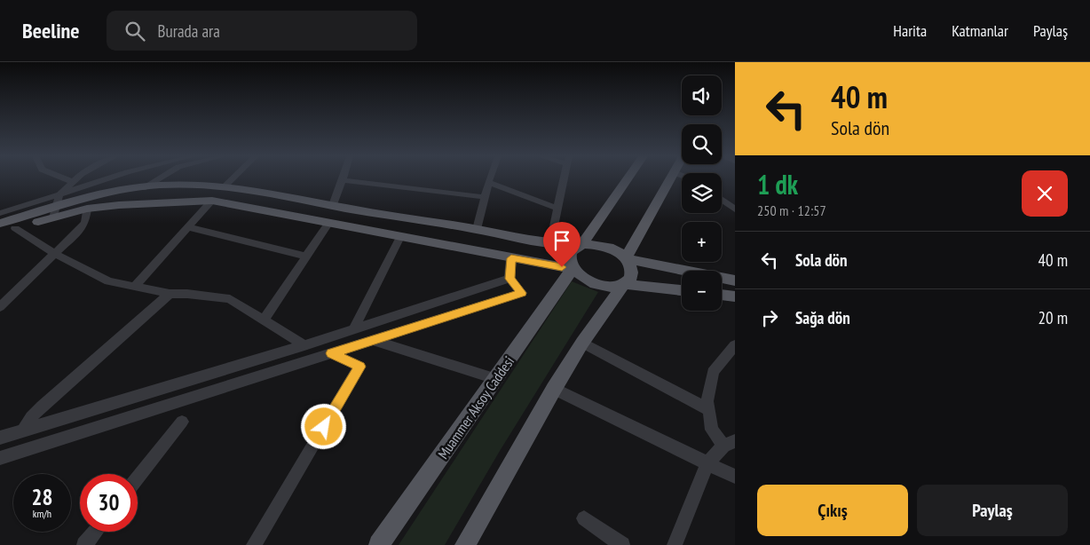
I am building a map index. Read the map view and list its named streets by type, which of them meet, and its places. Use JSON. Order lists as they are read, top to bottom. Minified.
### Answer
{"streets":{"main road":["Muammer Aksoy Caddesi"]},"page":{"header":"Beeline","search":"Burada ara","nav":["Harita","Katmanlar","Paylaş"],"turn":["40 m","Sola dön"],"map_buttons":["+","−"],"heading":["1 dk","250 m · 12:57"],"list":[{"name":"Sola dön","value":"40 m"},{"name":"Sağa dön","value":"20 m"}],"speed":"28 km/h","limit":"30","buttons":["Çıkış","Paylaş"]}}
